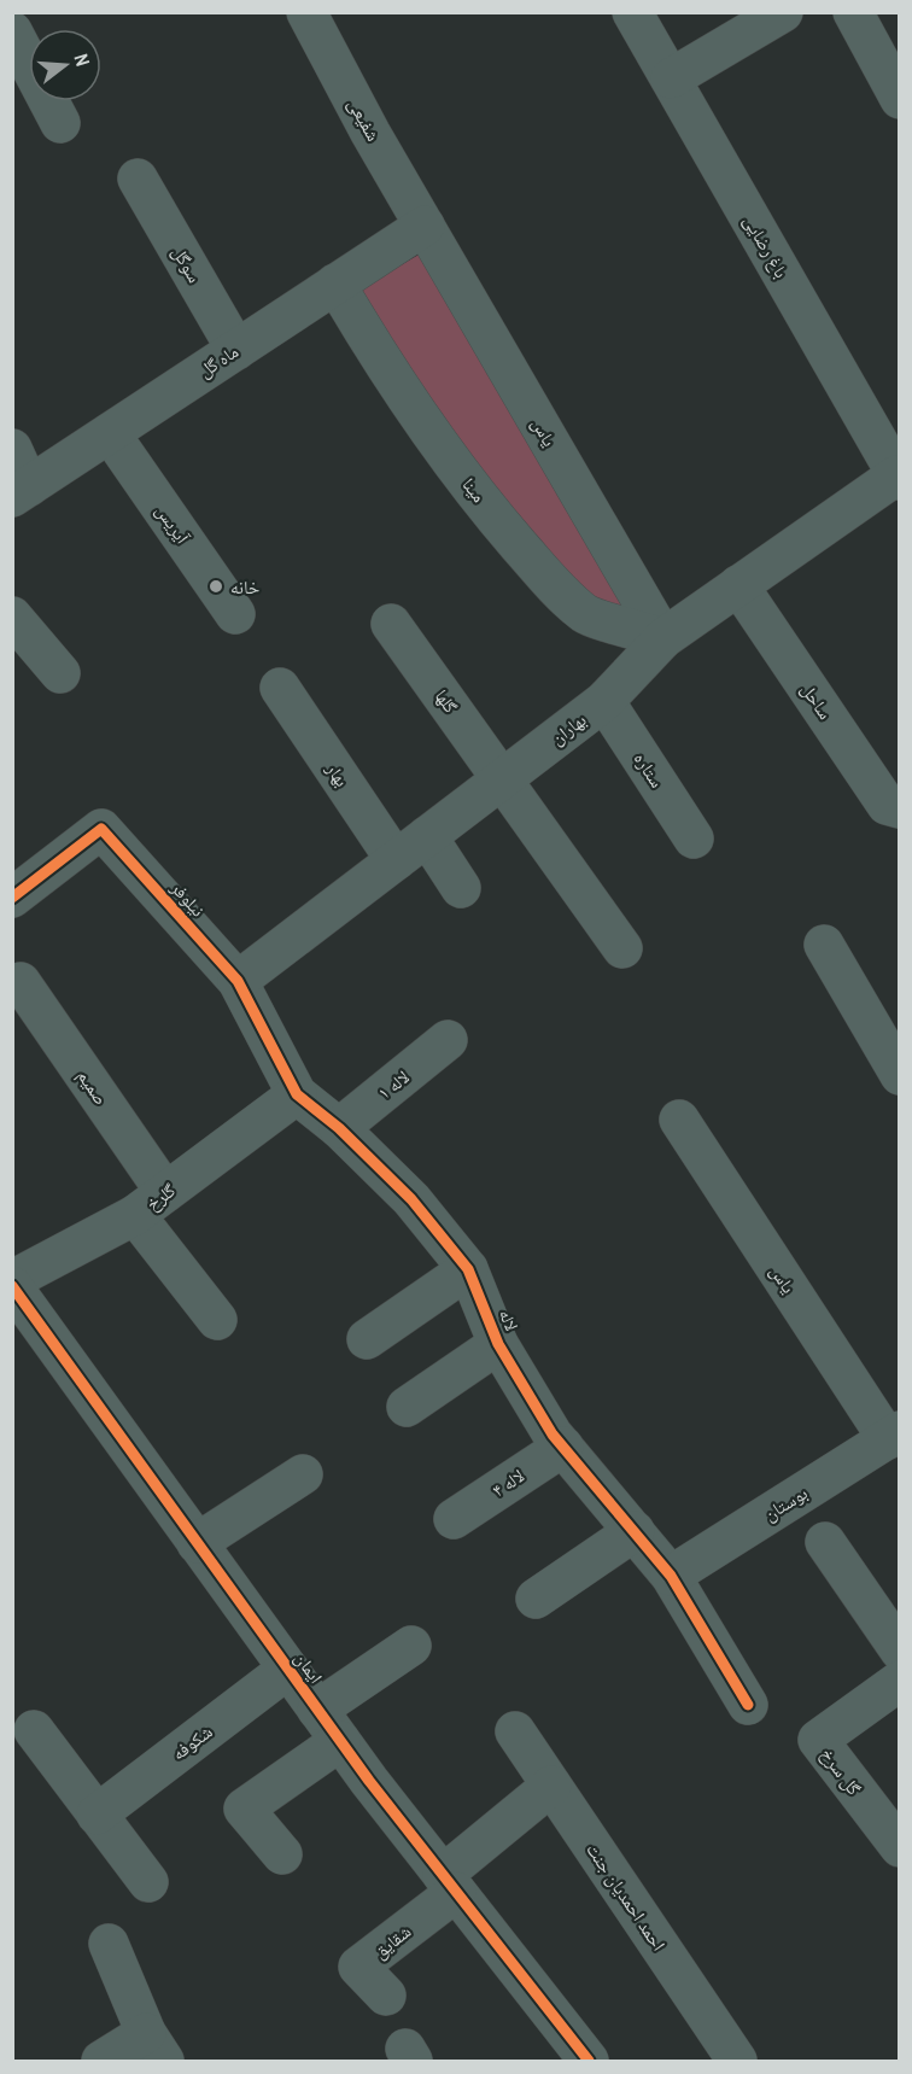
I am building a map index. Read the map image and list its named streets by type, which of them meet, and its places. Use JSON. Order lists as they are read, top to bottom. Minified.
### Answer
{"streets":{"street":["شفیعی","باغ رضایی","سوگل","ماه گل","یاس","مینا","آیریس","گلها","ساحل","بهاران","ستاره","بهار","نیلوفر","لاله ۱","صمیم","گلرخ","لاله","لاله ۴","بوستان","ایمان","شکوفه","گل سرخ","احمد احمدیان جنت","شقایق"]},"crossings":[["شفیعی","ماه گل"],["شفیعی","یاس"],["باغ رضایی","بهاران"],["سوگل","ماه گل"],["ماه گل","یاس"],["ماه گل","مینا"],["ماه گل","آیریس"],["یاس","مینا"],["یاس","بهاران"],["یاس","بوستان"],["مینا","بهاران"],["گلها","بهاران"],["ساحل","بهاران"],["بهاران","ستاره"],["بهاران","بهار"],["بهاران","نیلوفر"],["نیلوفر","گلرخ"],["نیلوفر","لاله"],["لاله ۱","لاله"],["صمیم","گلرخ"],["گلرخ","لاله"],["لاله","لاله ۴"],["لاله","بوستان"],["ایمان","شکوفه"],["ایمان","شقایق"]],"places":["خانه"],"north":"right"}
